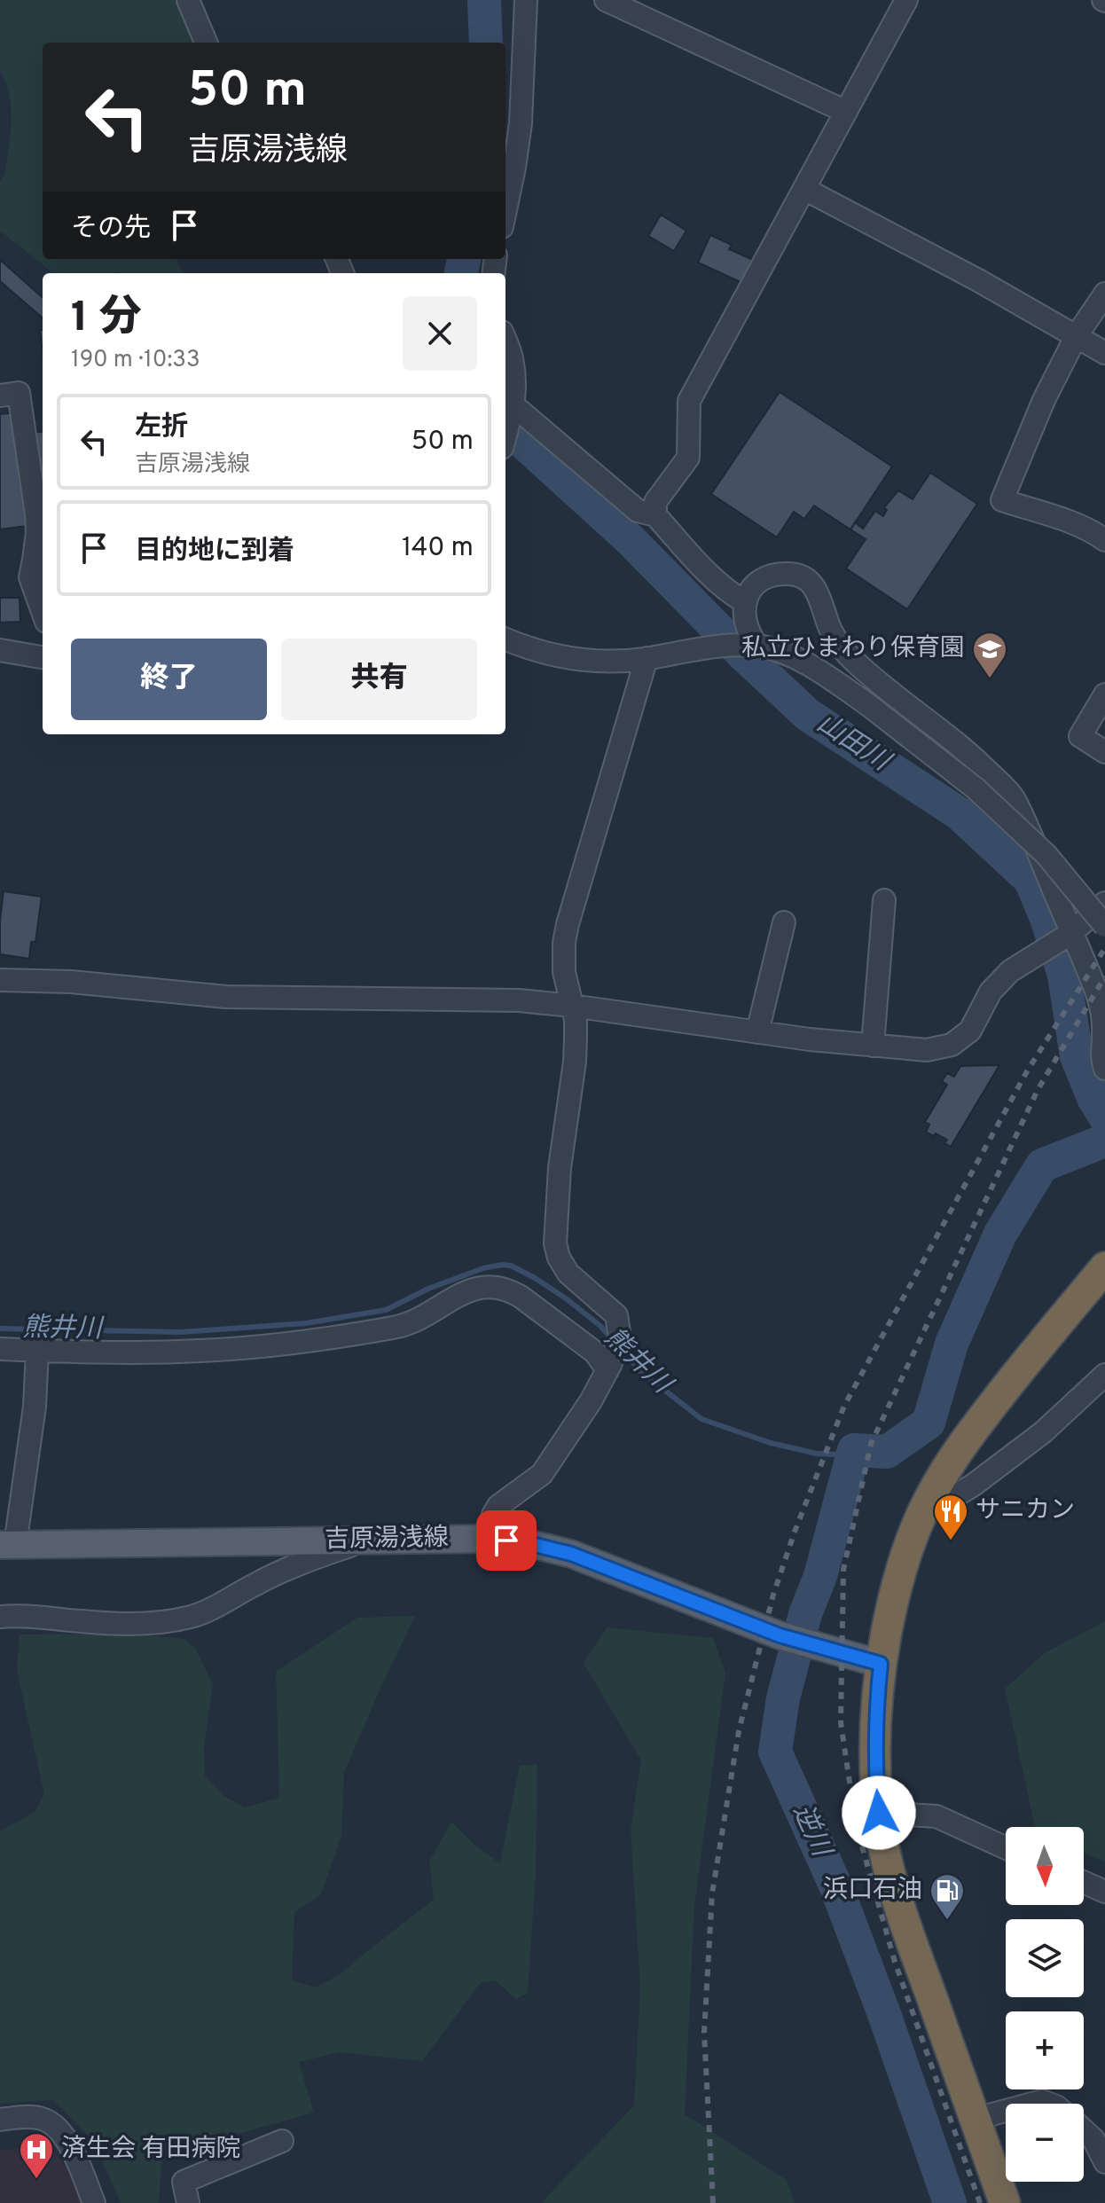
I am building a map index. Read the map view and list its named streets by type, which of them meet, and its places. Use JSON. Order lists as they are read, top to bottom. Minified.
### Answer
{"streets":{"main road":["吉原湯浅線"]},"water":["山田川","熊井川","逆川"],"places":{"school or university":["私立ひまわり保育園"],"restaurant":["サニカン"],"fuel station":["浜口石油"],"hospital":["済生会 有田病院"]},"north":"bottom","page":{"turn":["50 m","吉原湯浅線"],"then":"その先","heading":["1 分","190 m · 10:33"],"list":[{"name":"左折","note":"吉原湯浅線","value":"50 m"},{"name":"目的地に到着","value":"140 m"}],"buttons":["終了","共有"],"map_buttons":["+","−"]}}
